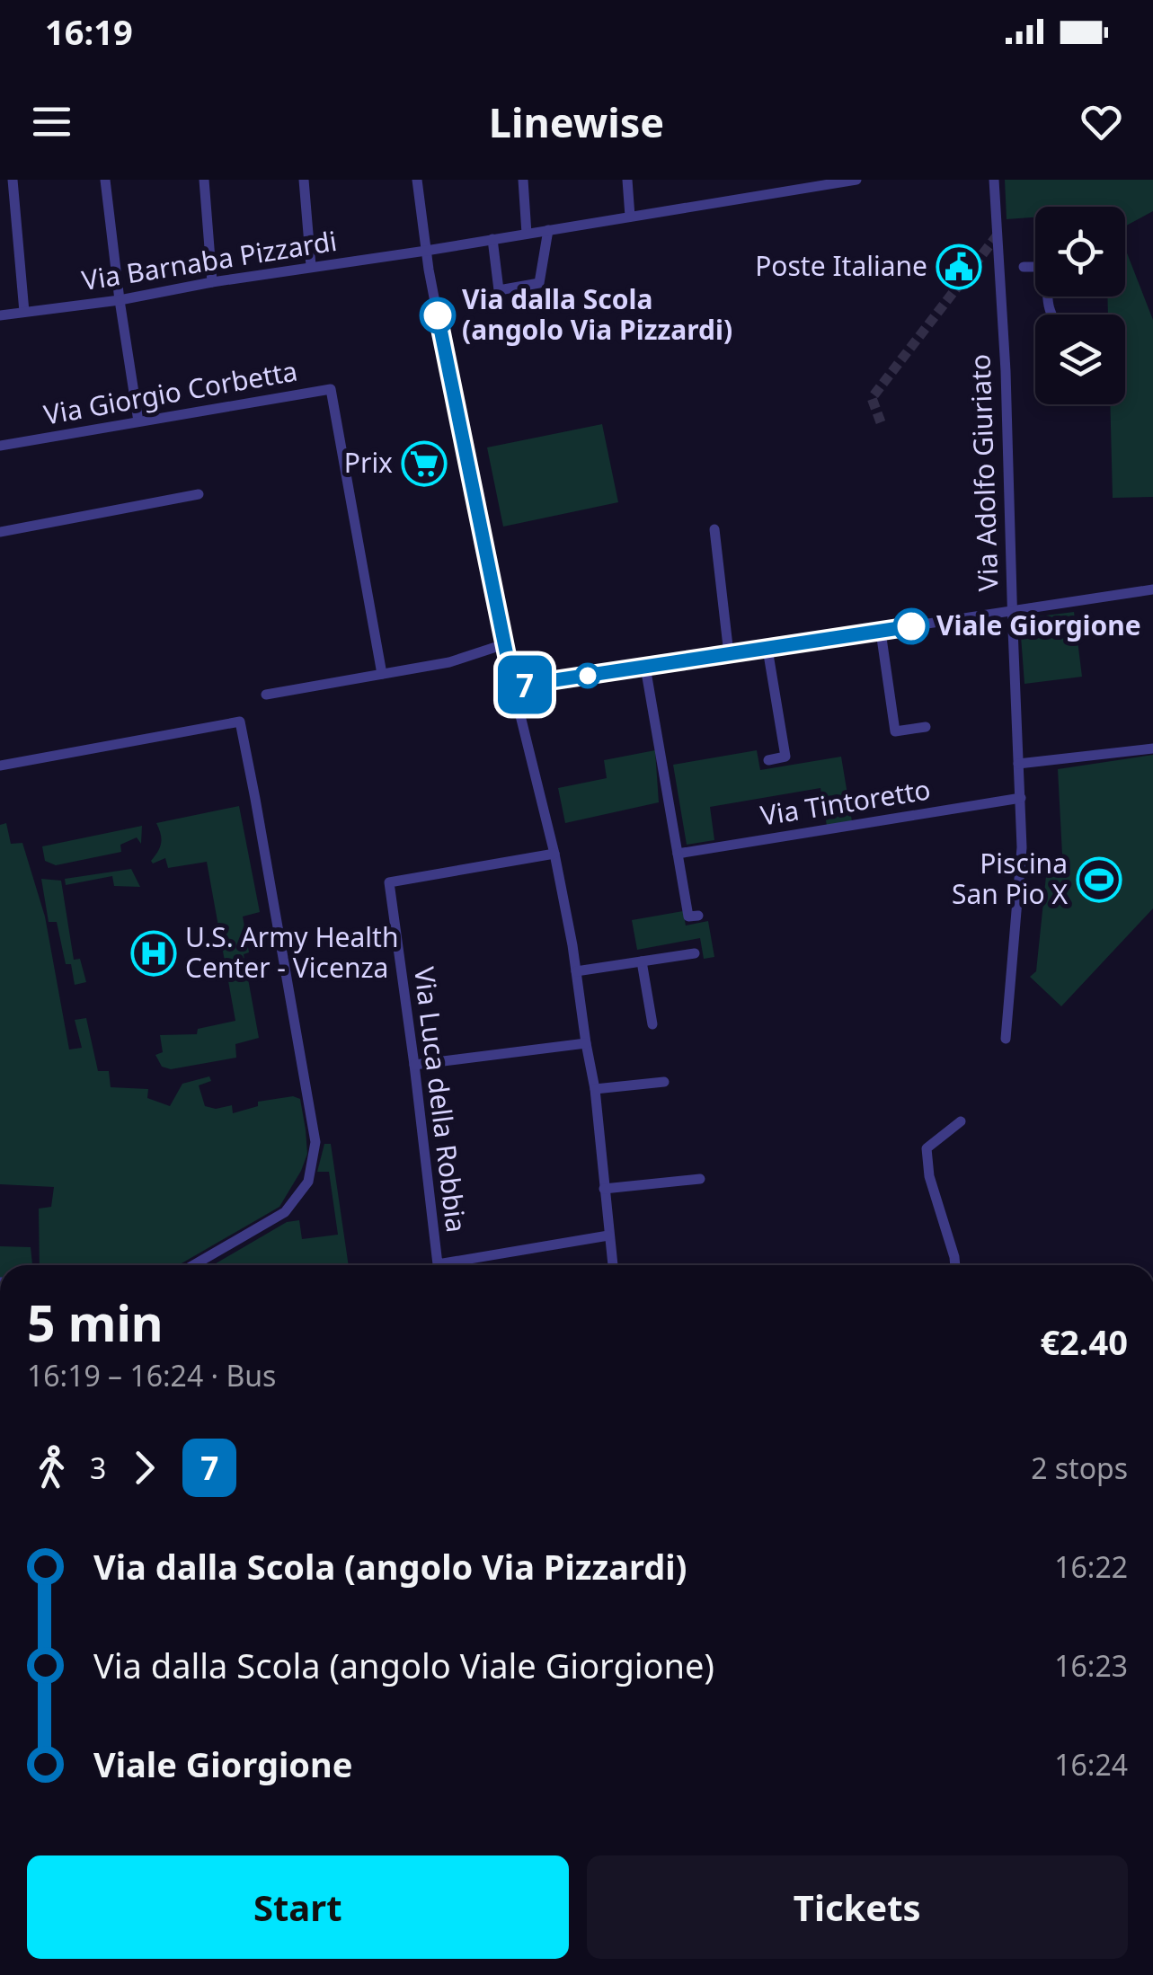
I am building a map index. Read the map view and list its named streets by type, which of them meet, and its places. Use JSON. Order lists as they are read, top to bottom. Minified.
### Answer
{"streets":{"street":["Via Barnaba Pizzardi","Via Giorgio Corbetta","Via Adolfo Giuriato","Via Tintoretto","Via Luca della Robbia"]},"crossings":[["Via Adolfo Giuriato","Via Tintoretto"]],"places":{"public building":["Poste Italiane"],"other":["Via dalla Scola (angolo Via Pizzardi)","Viale Giorgione"],"supermarket":["Prix"],"sports":["Piscina San Pio X"],"hospital":["U.S. Army Health Center - Vicenza"]},"lines":["bus line 7"],"page":{"status":"16:19","header":"Linewise","on_map":"7","heading":["5 min","16:19 – 16:24 · Bus","€2.40"],"legs":["3","7","2 stops"],"list":[{"name":"Via dalla Scola (angolo Via Pizzardi)","value":"16:22"},{"name":"Via dalla Scola (angolo Viale Giorgione)","value":"16:23"},{"name":"Viale Giorgione","value":"16:24"}],"buttons":["Start","Tickets"]}}
